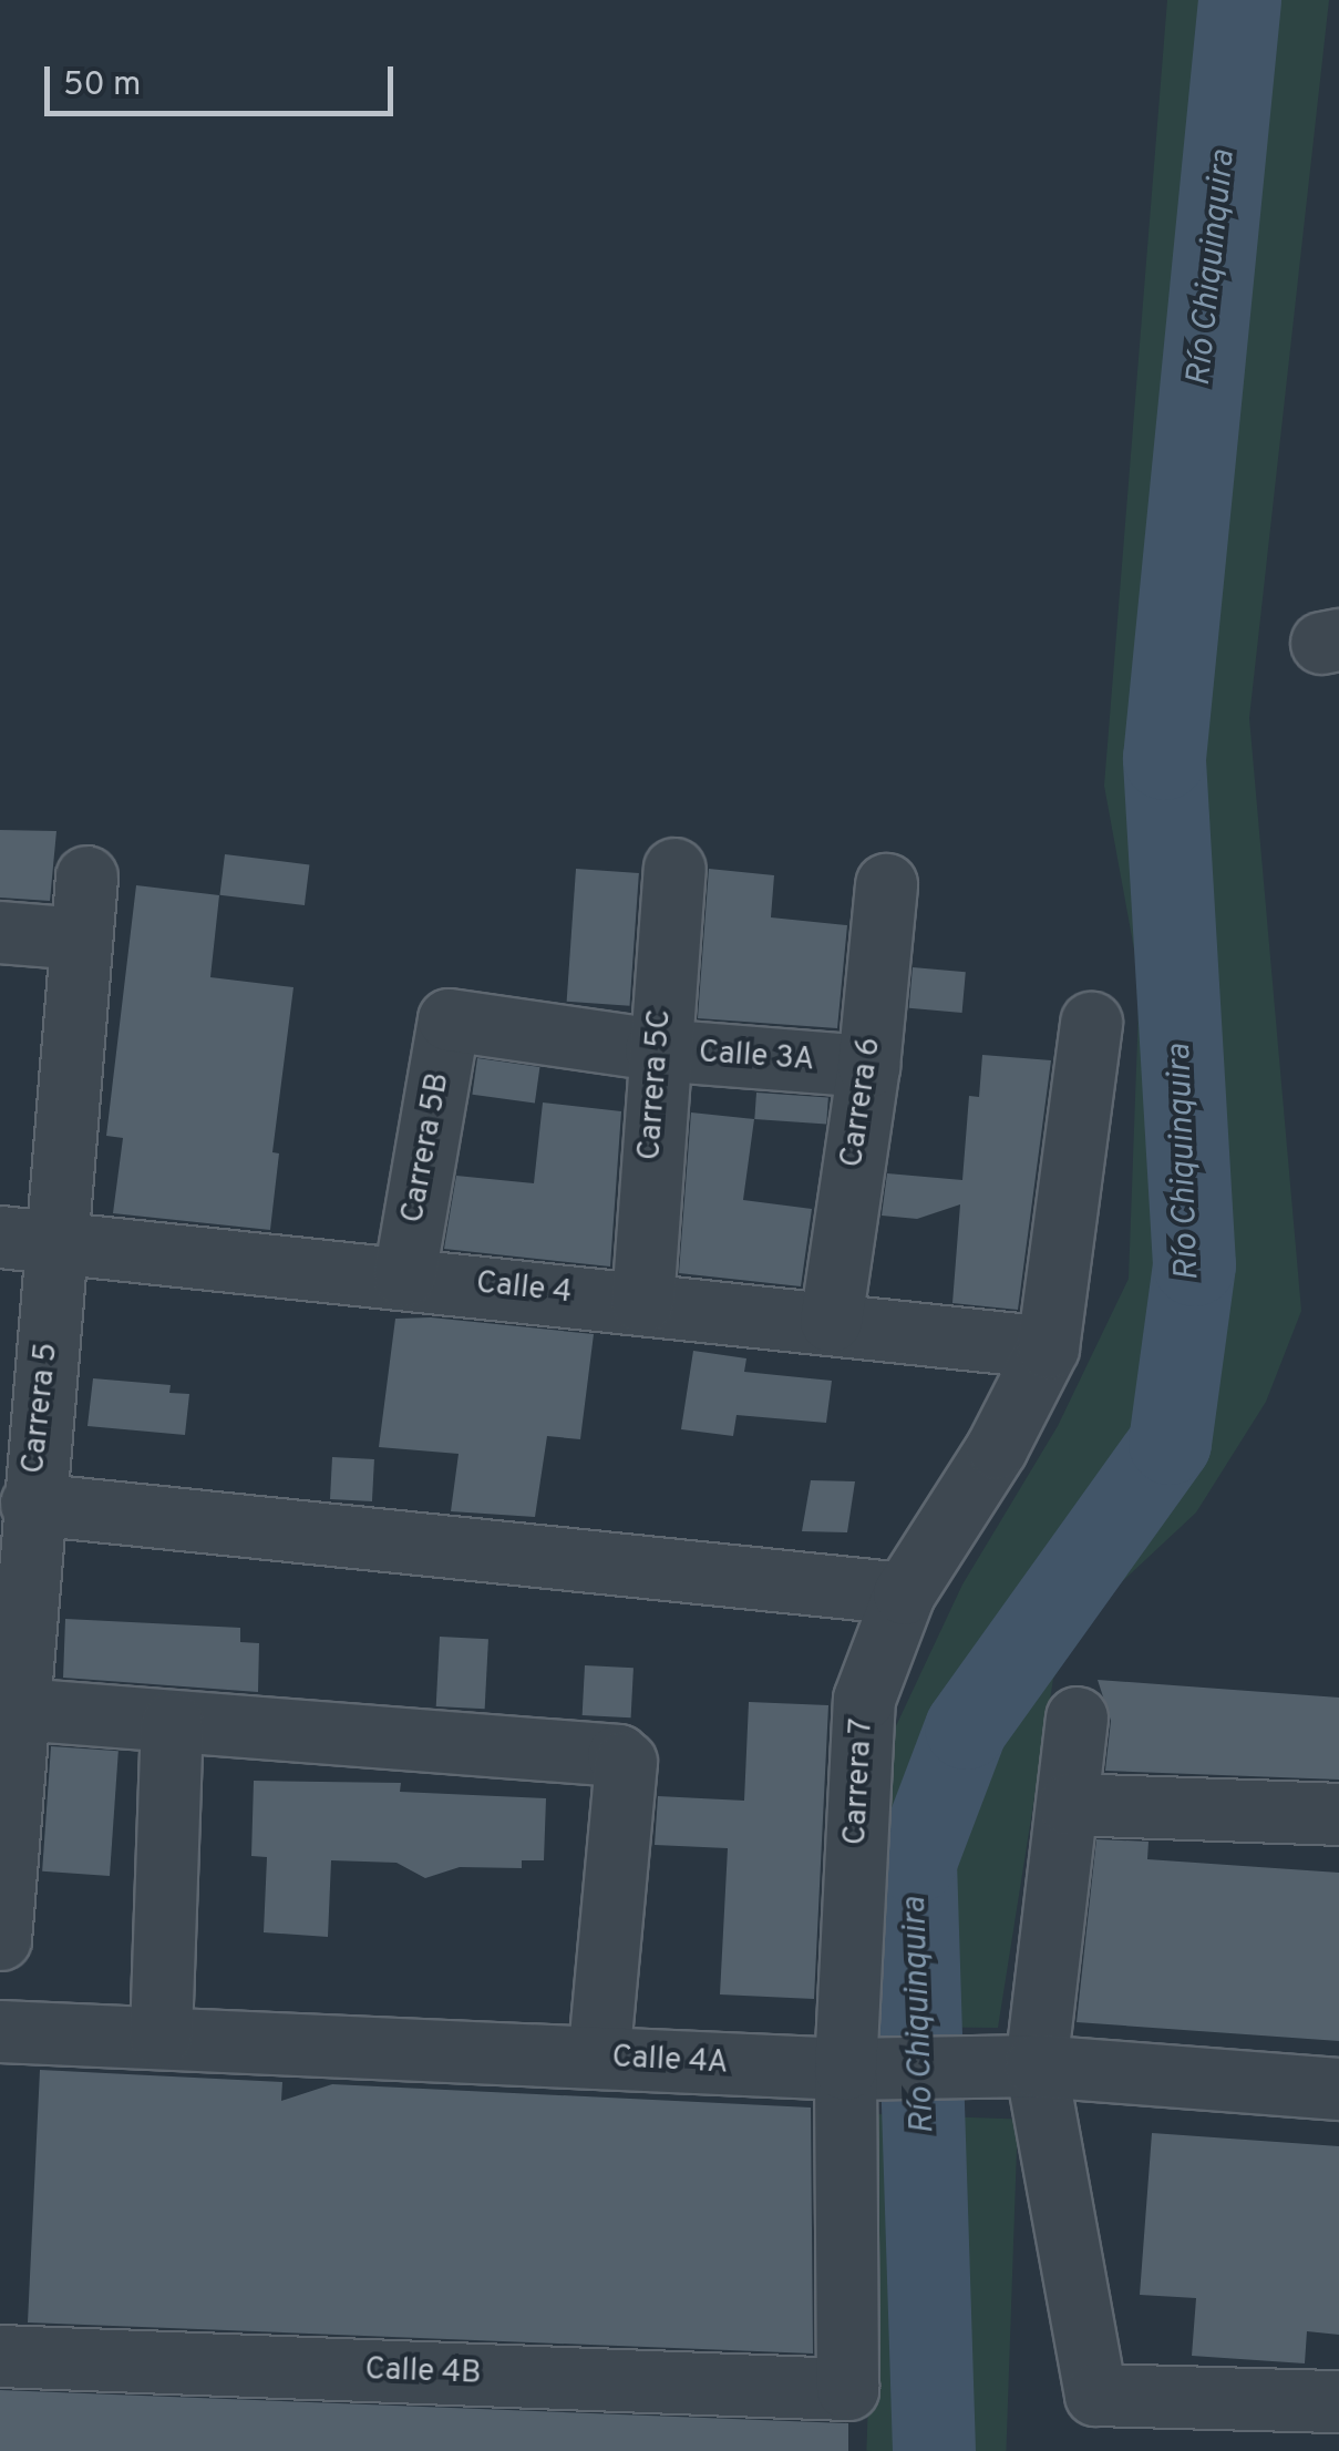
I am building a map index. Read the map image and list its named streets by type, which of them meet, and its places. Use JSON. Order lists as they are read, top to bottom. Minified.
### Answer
{"streets":{"street":["Calle 3A","Carrera 5C","Carrera 6","Carrera 5B","Calle 4","Carrera 5","Carrera 7","Calle 4A","Calle 4B"]},"crossings":[["Calle 3A","Carrera 5C"],["Calle 3A","Carrera 6"],["Calle 3A","Carrera 5B"],["Carrera 5C","Calle 4"],["Carrera 6","Calle 4"],["Carrera 5B","Calle 4"],["Calle 4","Carrera 5"],["Calle 4","Carrera 7"],["Carrera 7","Calle 4A"],["Carrera 7","Calle 4B"]],"water":["Río Chiquinquira"],"scale_bar":"50 m"}
